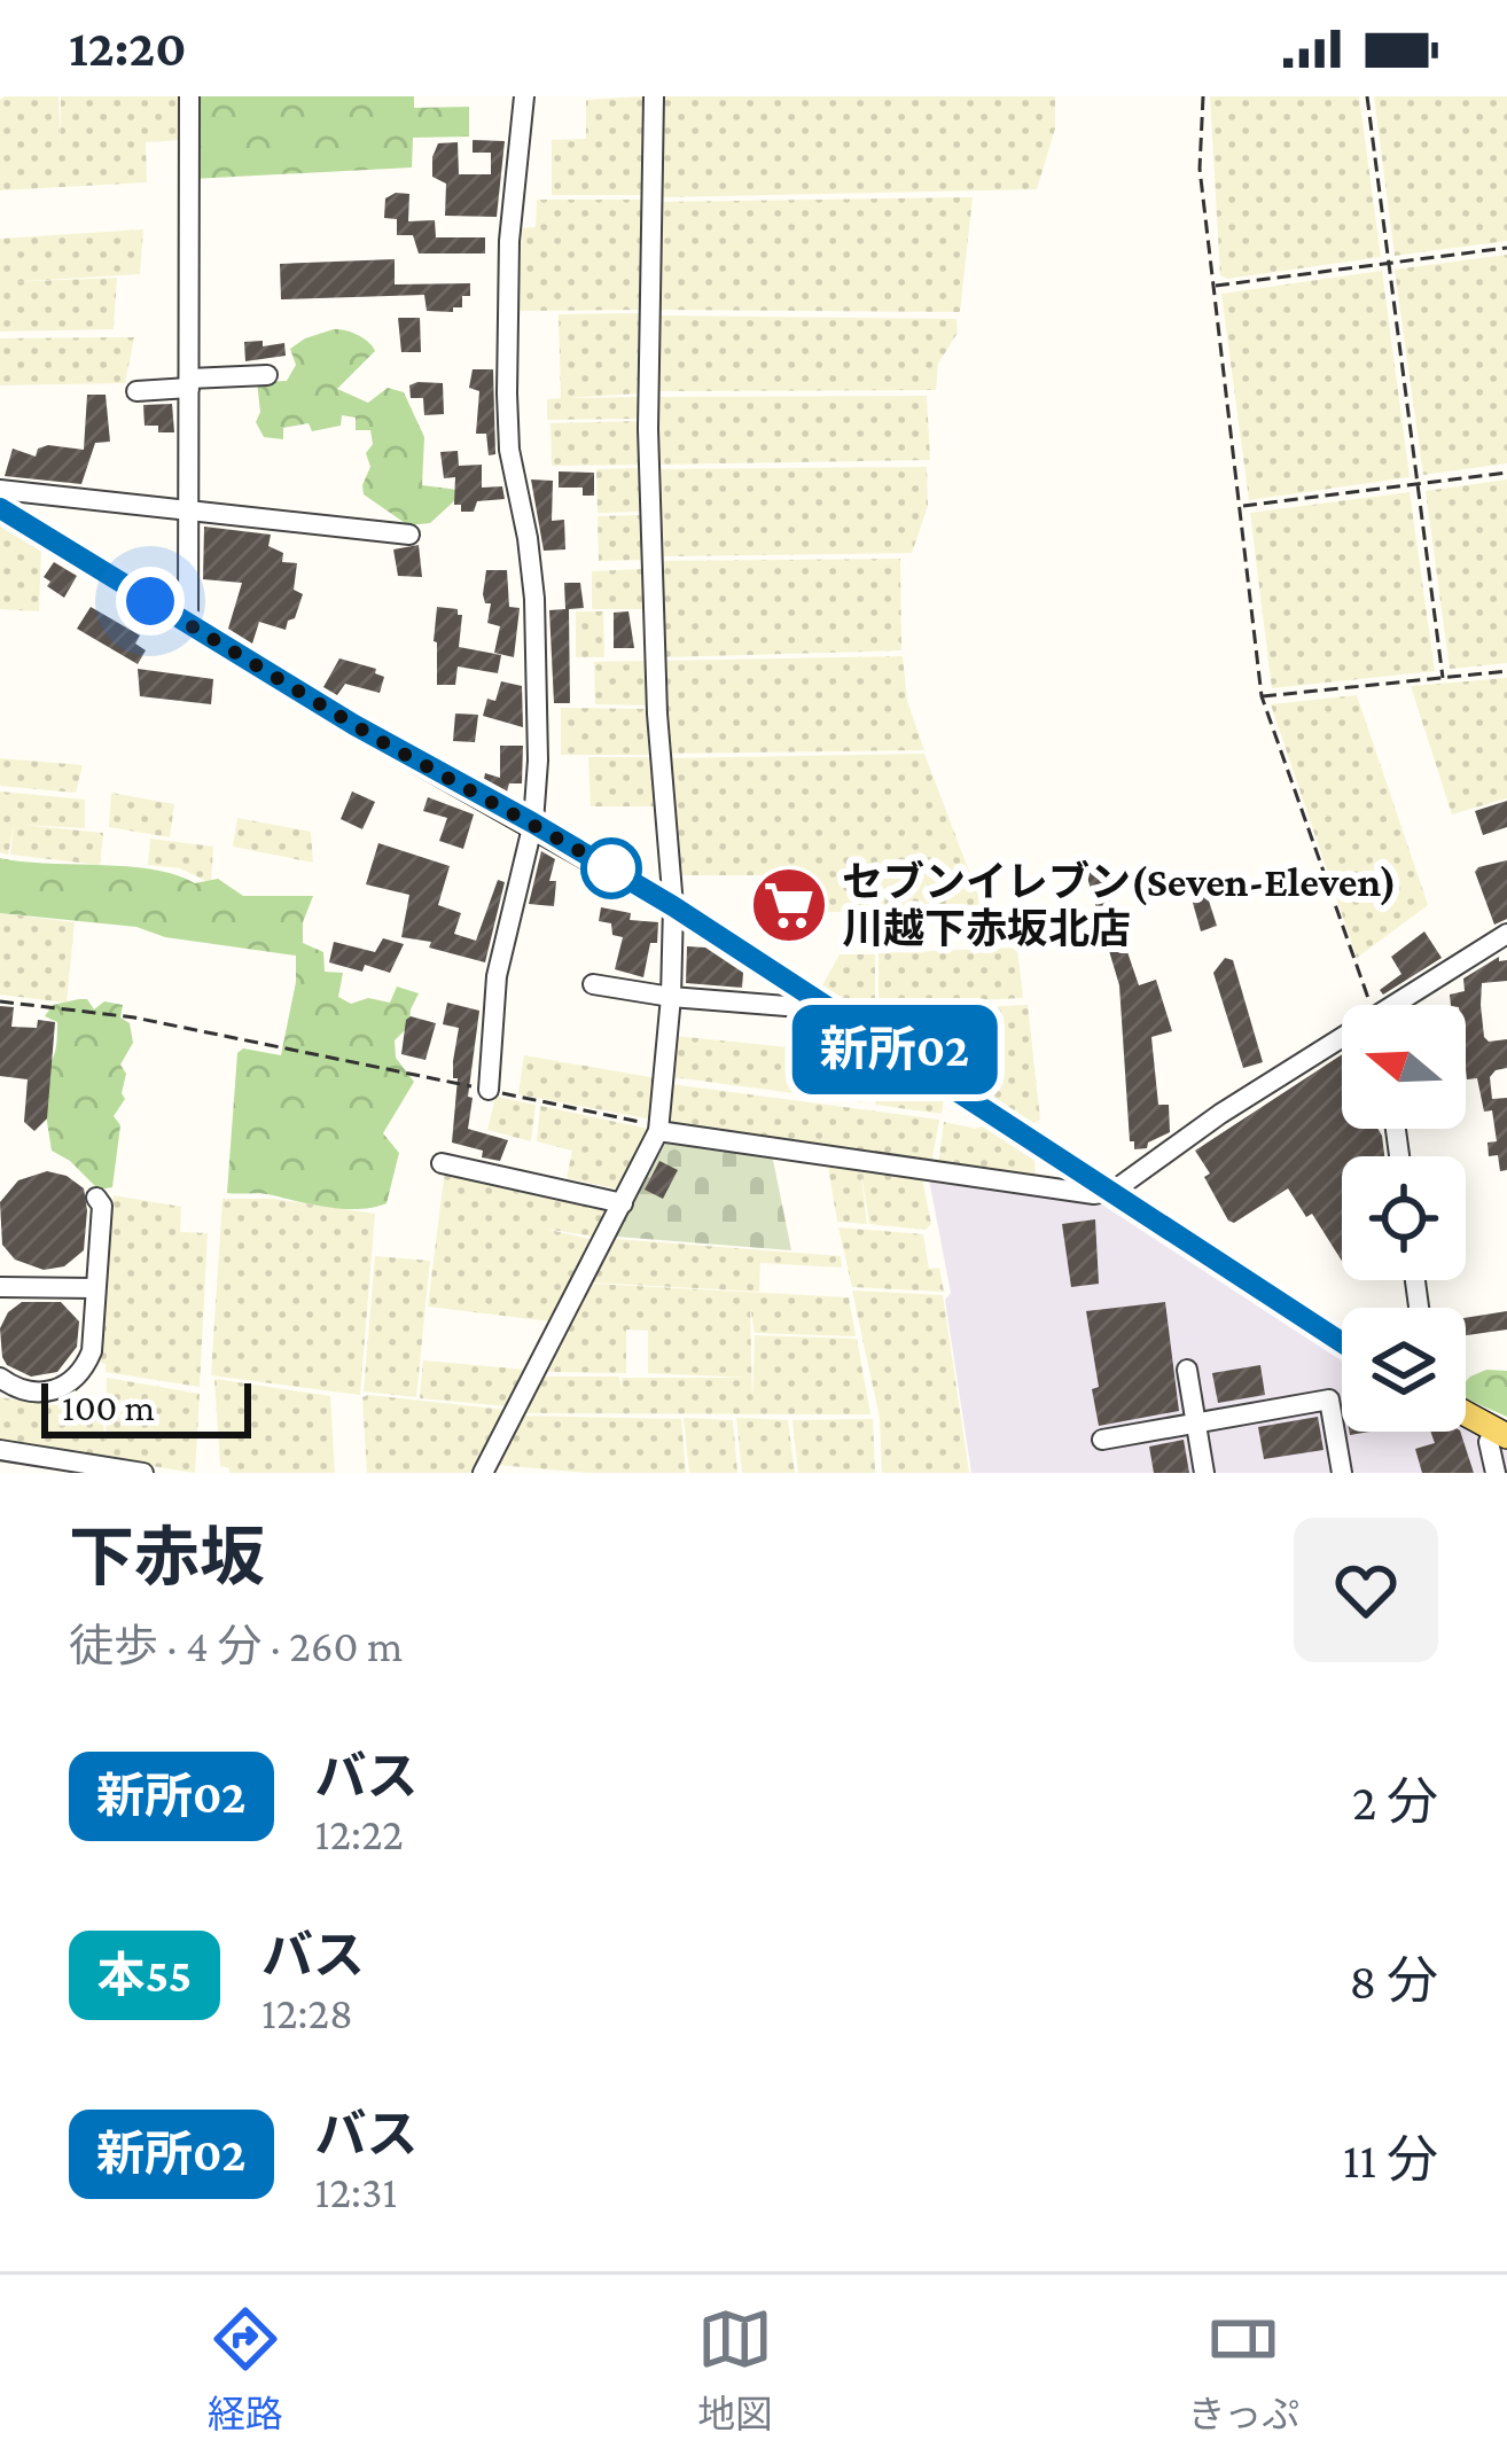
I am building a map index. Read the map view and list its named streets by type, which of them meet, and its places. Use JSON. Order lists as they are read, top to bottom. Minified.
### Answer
{"places":{"supermarket":["セブンイレブン(Seven-Eleven) 川越下赤坂北店"]},"lines":["bus line 新所02"],"scale_bar":"100 m","north":"left","page":{"status":"12:20","on_map":"新所02","scale":"100 m","heading":["下赤坂","徒歩 · 4 分 · 260 m"],"list":[{"mark":"新所02","name":"バス","note":"12:22","value":"2 分"},{"mark":"本55","name":"バス","note":"12:28","value":"8 分"},{"mark":"新所02","name":"バス","note":"12:31","value":"11 分"}],"tabs":["経路","地図","きっぷ"]}}
